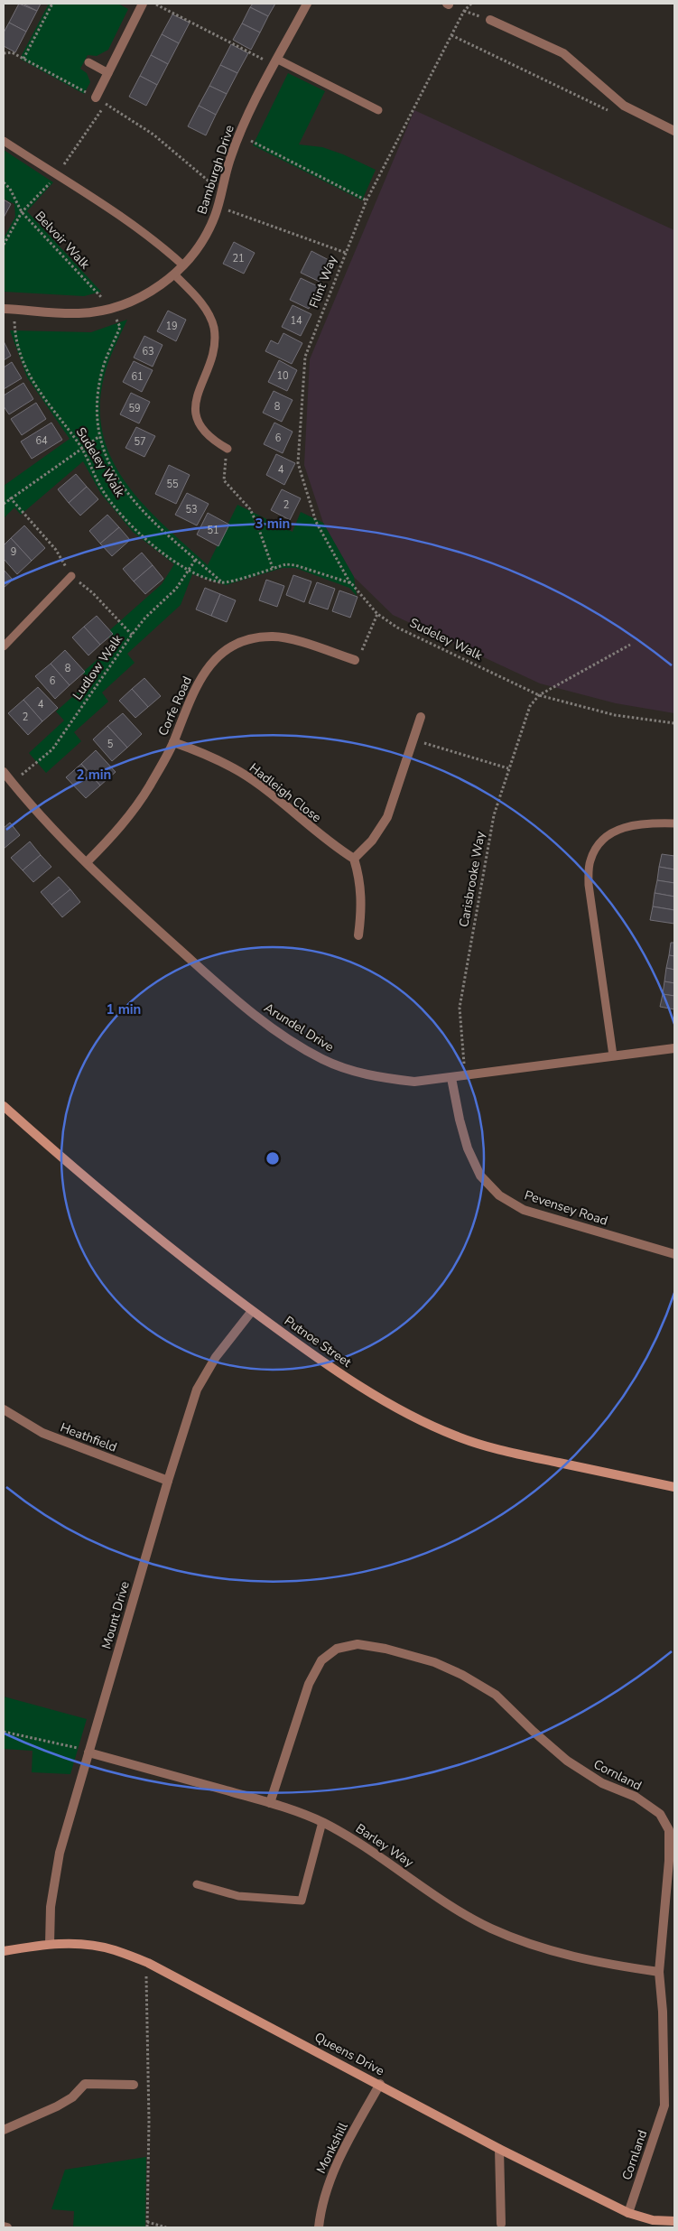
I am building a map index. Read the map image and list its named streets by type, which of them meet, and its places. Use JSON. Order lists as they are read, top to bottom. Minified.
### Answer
{"streets":{"street":["Bamburgh Drive","Corfe Road","Hadleigh Close","Arundel Drive","Pevensey Road","Putnoe Street","Heathfield","Mount Drive","Cornland","Barley Way","Queens Drive","Monkshill"],"path":["Belvoir Walk","Flint Way","Sudeley Walk","Ludlow Walk","Carisbrooke Way"]},"crossings":[["Bamburgh Drive","Belvoir Walk"],["Bamburgh Drive","Sudeley Walk"],["Belvoir Walk","Sudeley Walk"],["Flint Way","Sudeley Walk"],["Sudeley Walk","Ludlow Walk"],["Sudeley Walk","Carisbrooke Way"],["Ludlow Walk","Arundel Drive"],["Corfe Road","Hadleigh Close"],["Corfe Road","Arundel Drive"],["Carisbrooke Way","Arundel Drive"],["Arundel Drive","Pevensey Road"],["Putnoe Street","Mount Drive"],["Heathfield","Mount Drive"],["Mount Drive","Barley Way"],["Mount Drive","Queens Drive"],["Cornland","Barley Way"],["Cornland","Queens Drive"],["Queens Drive","Monkshill"]],"house_numbers":["21","14","19","63","10","61","8","59","6","64","57","4","55","2","53","51","9","8","6","4","2","5"],"rings":["3 min","2 min","1 min"]}
